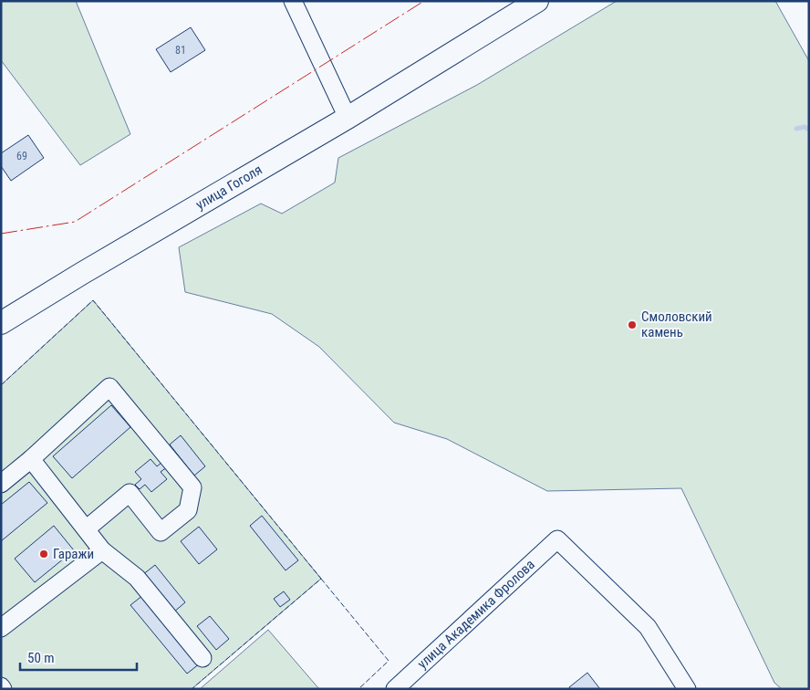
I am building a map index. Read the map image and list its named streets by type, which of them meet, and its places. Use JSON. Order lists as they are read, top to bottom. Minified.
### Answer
{"streets":{"main road":["улица Гоголя"],"street":["улица Академика Фролова"]},"places":["Смоловский камень","Гаражи"],"house_numbers":["81","69"],"scale_bar":"50 m"}
